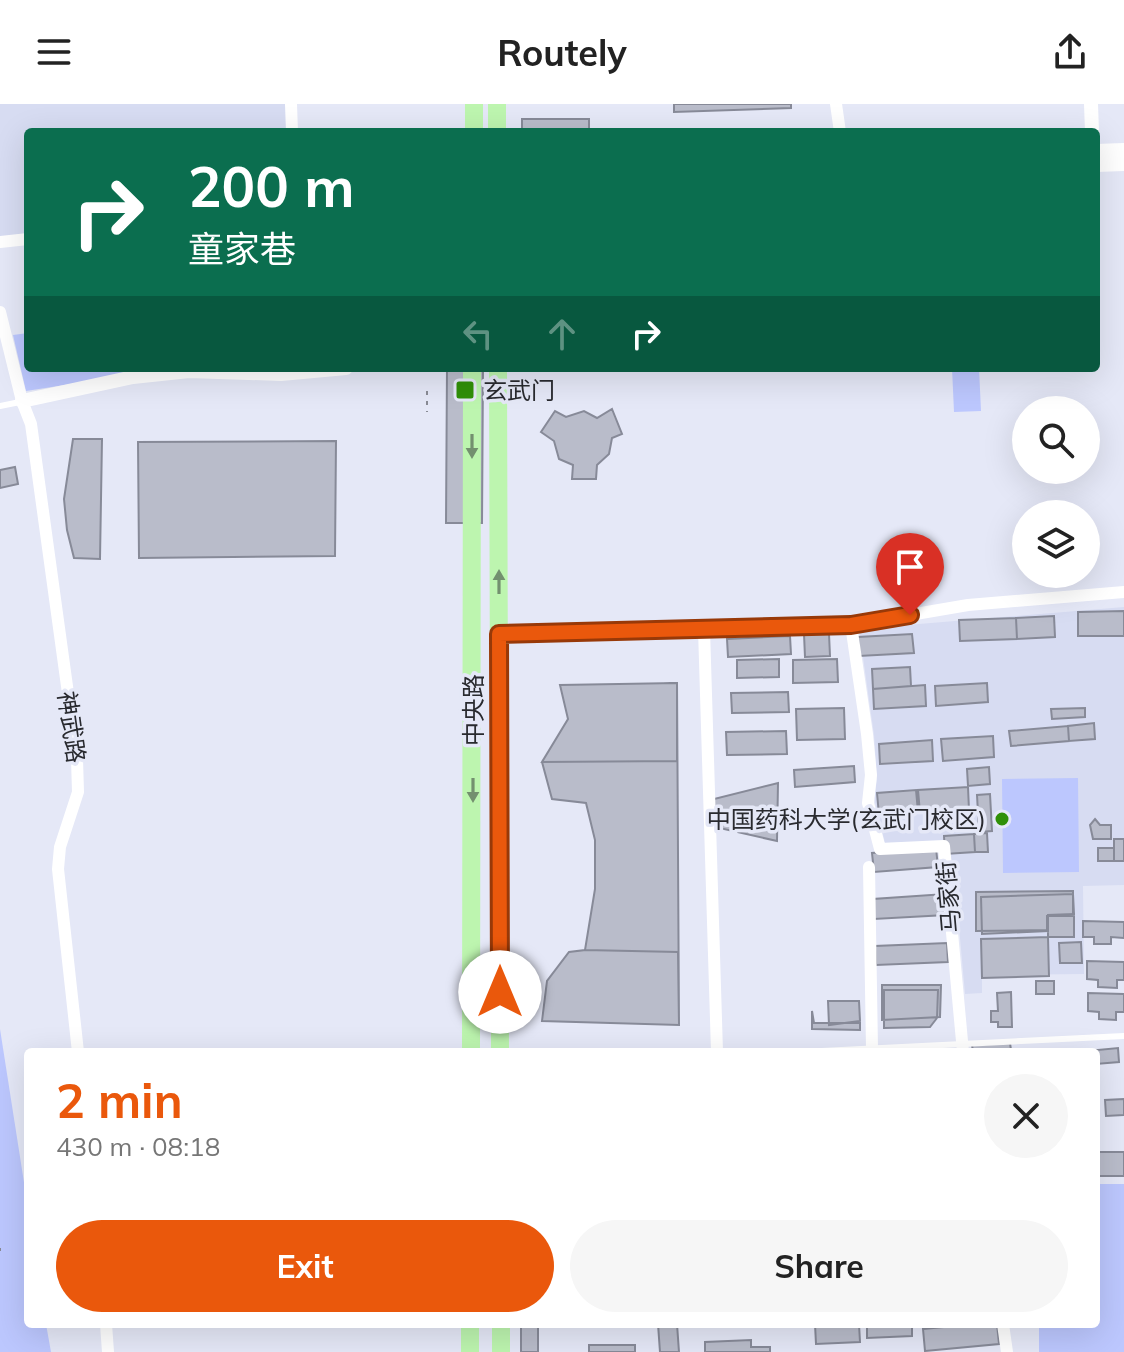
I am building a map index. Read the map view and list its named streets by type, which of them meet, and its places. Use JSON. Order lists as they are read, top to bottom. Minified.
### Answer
{"streets":{"main road":["中央路"],"street":["神武路","马家街"]},"places":{"transit":["玄武门"],"other":["中国药科大学(玄武门校区)"]},"page":{"header":"Routely","turn":["200 m","童家巷"],"heading":["2 min","430 m · 08:18"],"buttons":["Exit","Share"]}}
